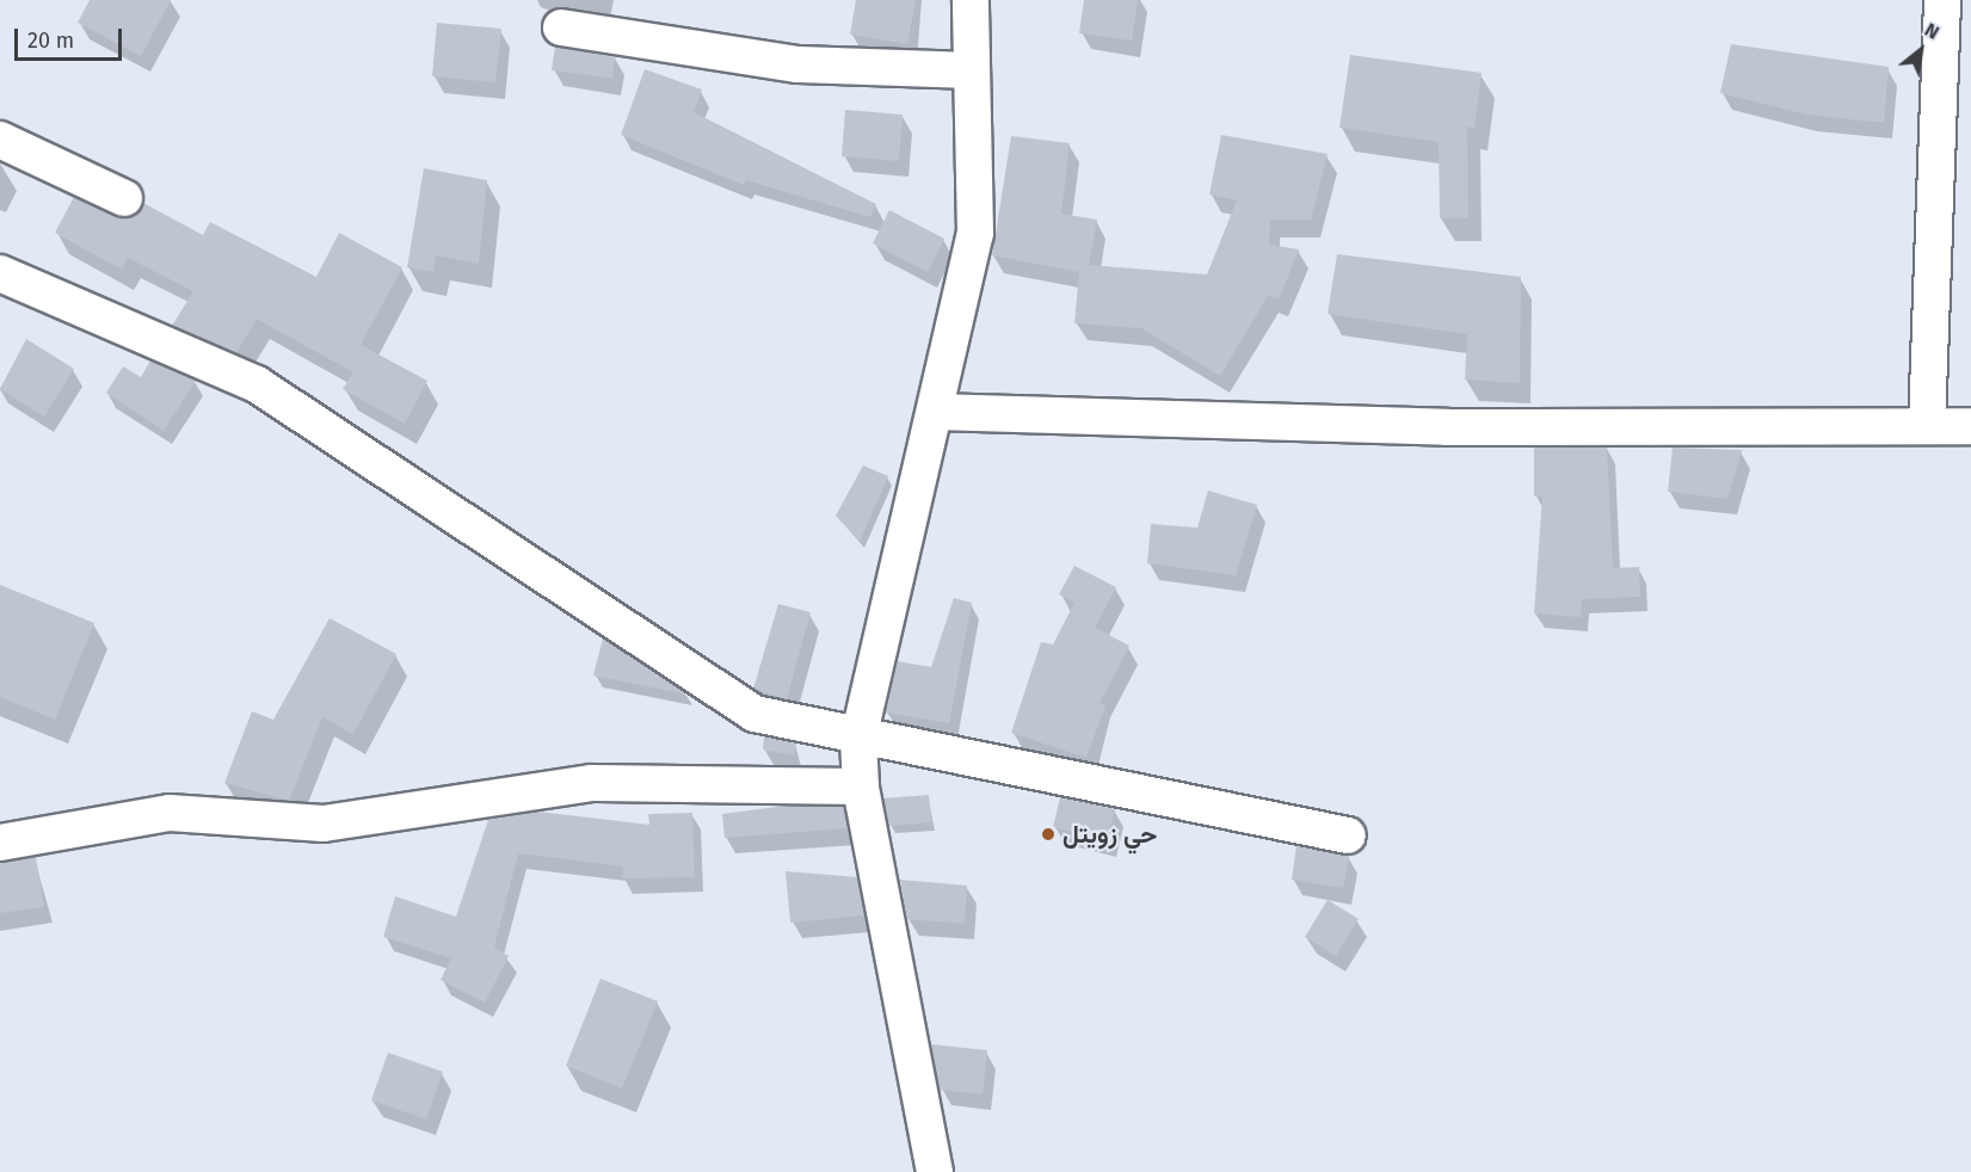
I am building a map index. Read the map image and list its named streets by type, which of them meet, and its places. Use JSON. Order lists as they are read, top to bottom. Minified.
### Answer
{"places":["حي زويتل"],"scale_bar":"20 m","north":"top right"}
